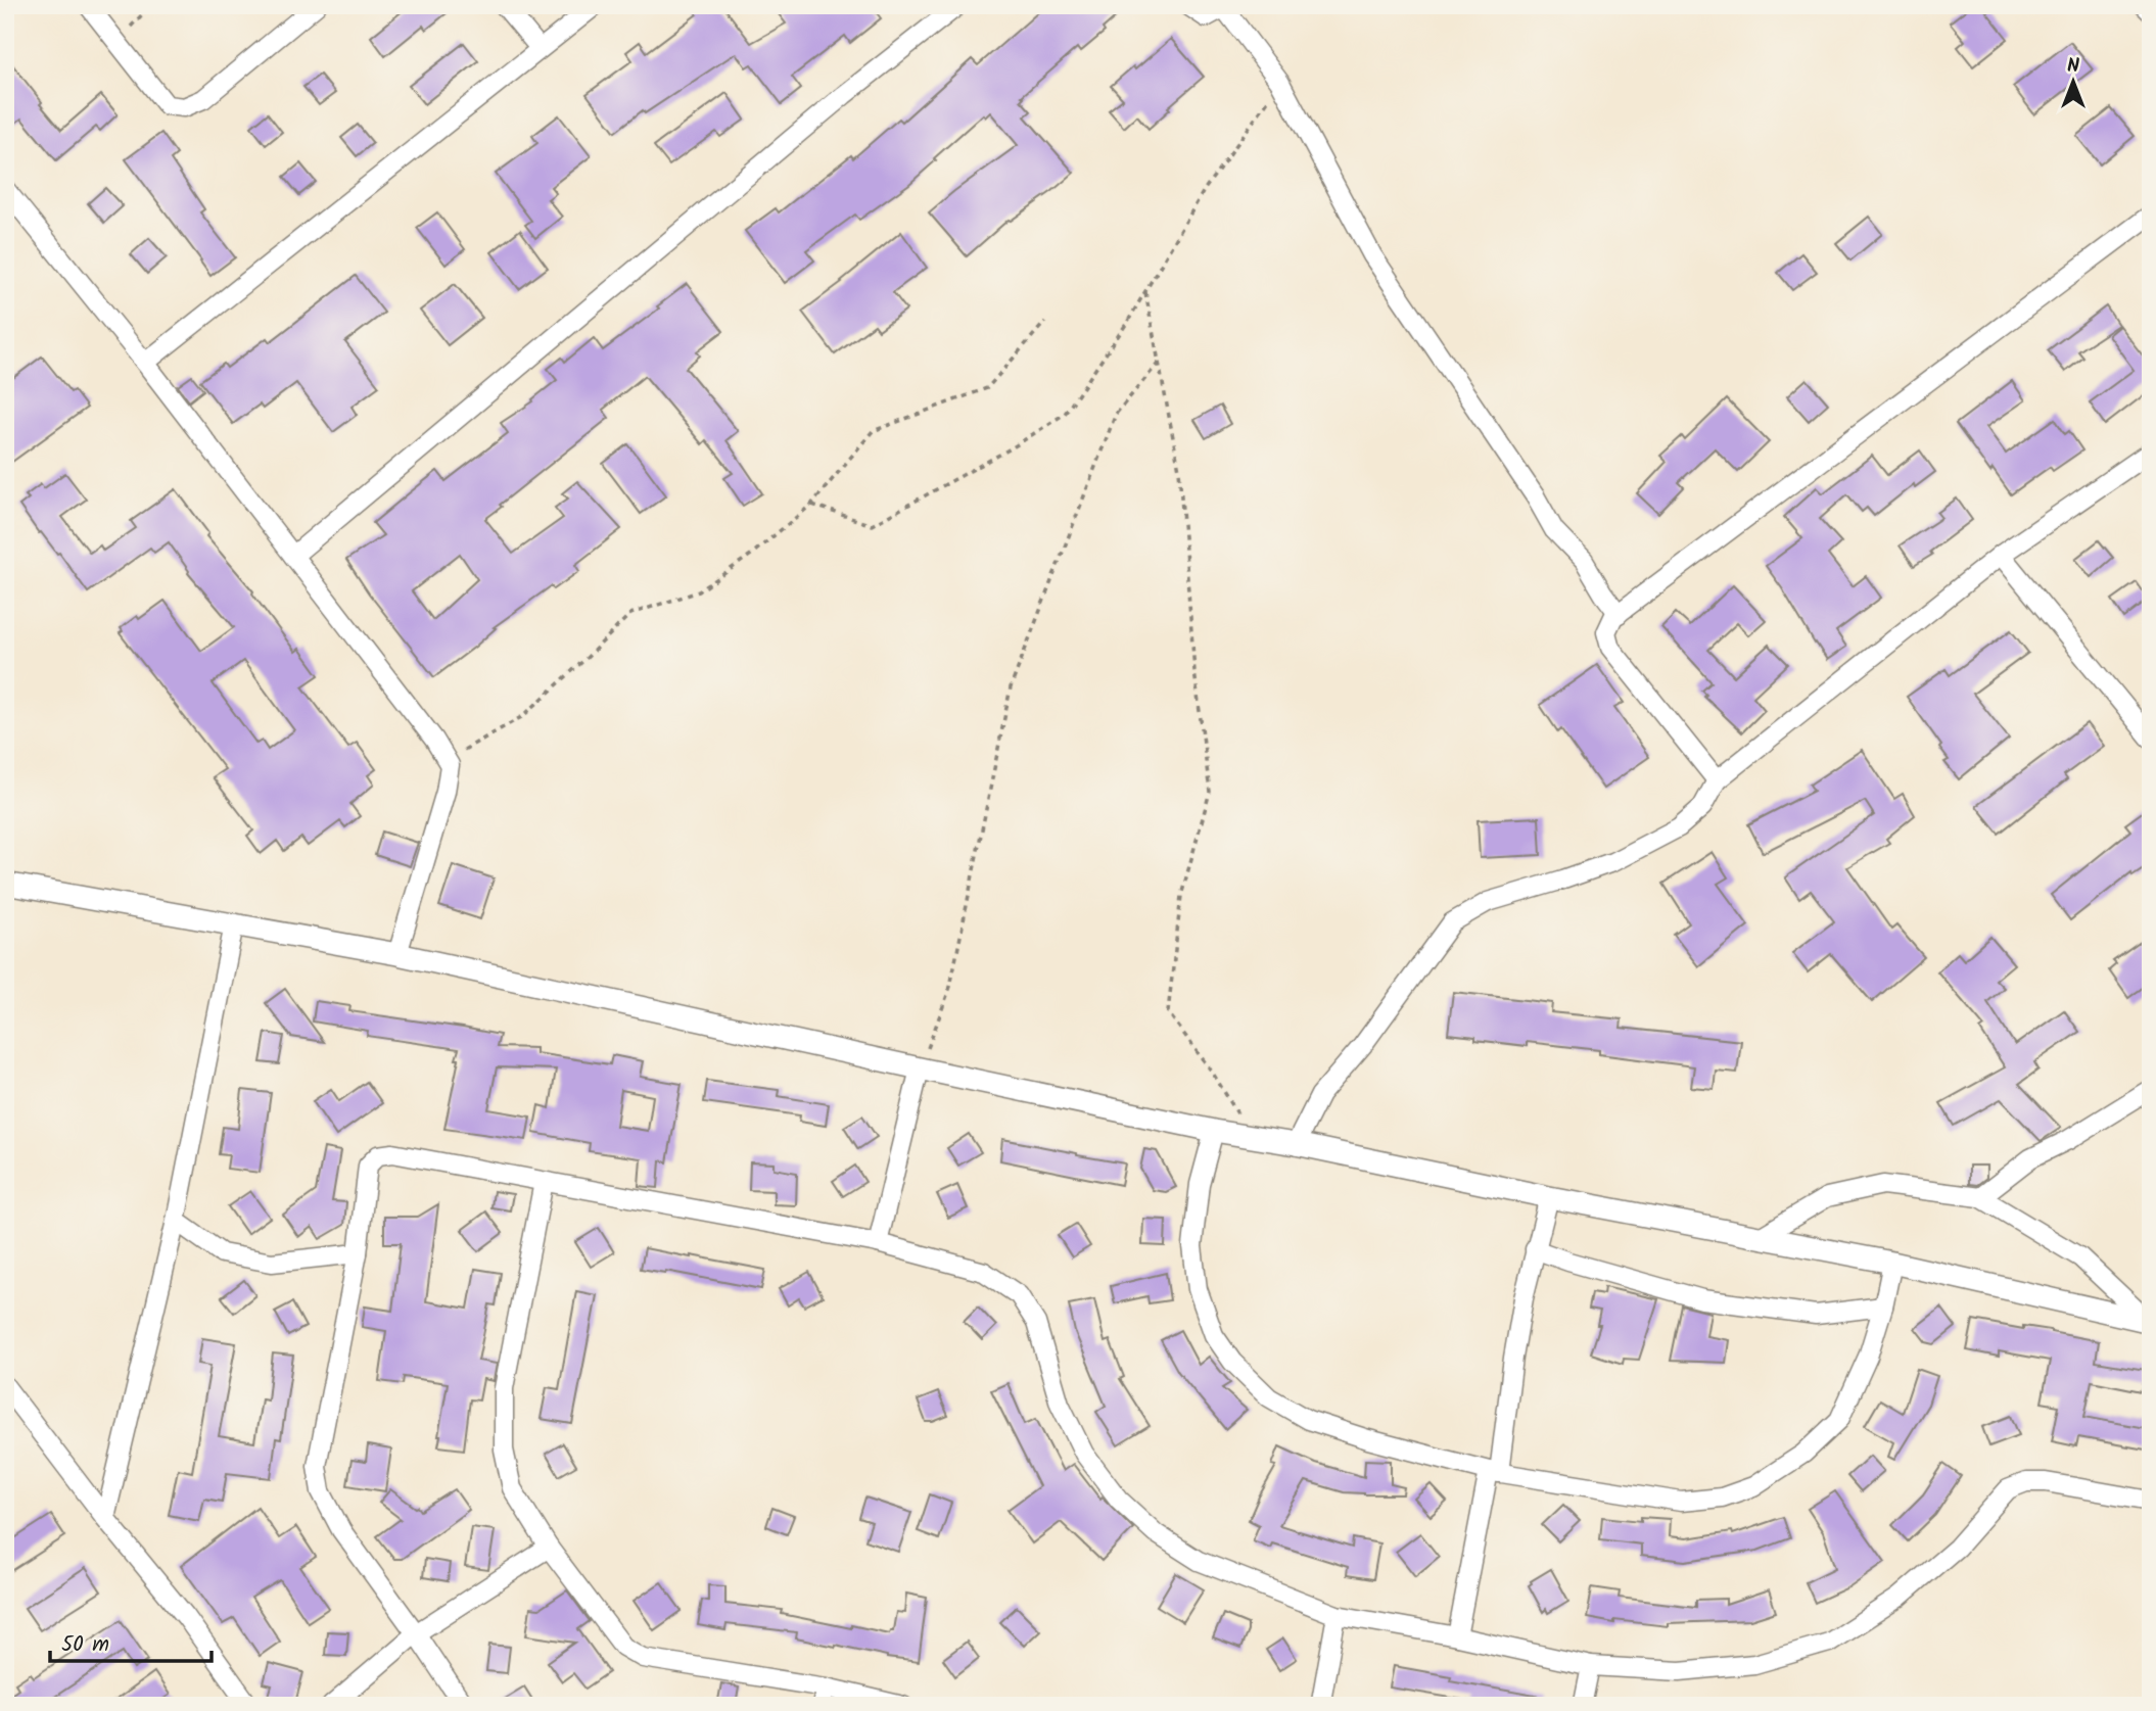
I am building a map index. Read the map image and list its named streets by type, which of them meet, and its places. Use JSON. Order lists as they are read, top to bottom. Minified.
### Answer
{"scale_bar":"50 m","north":"top"}
